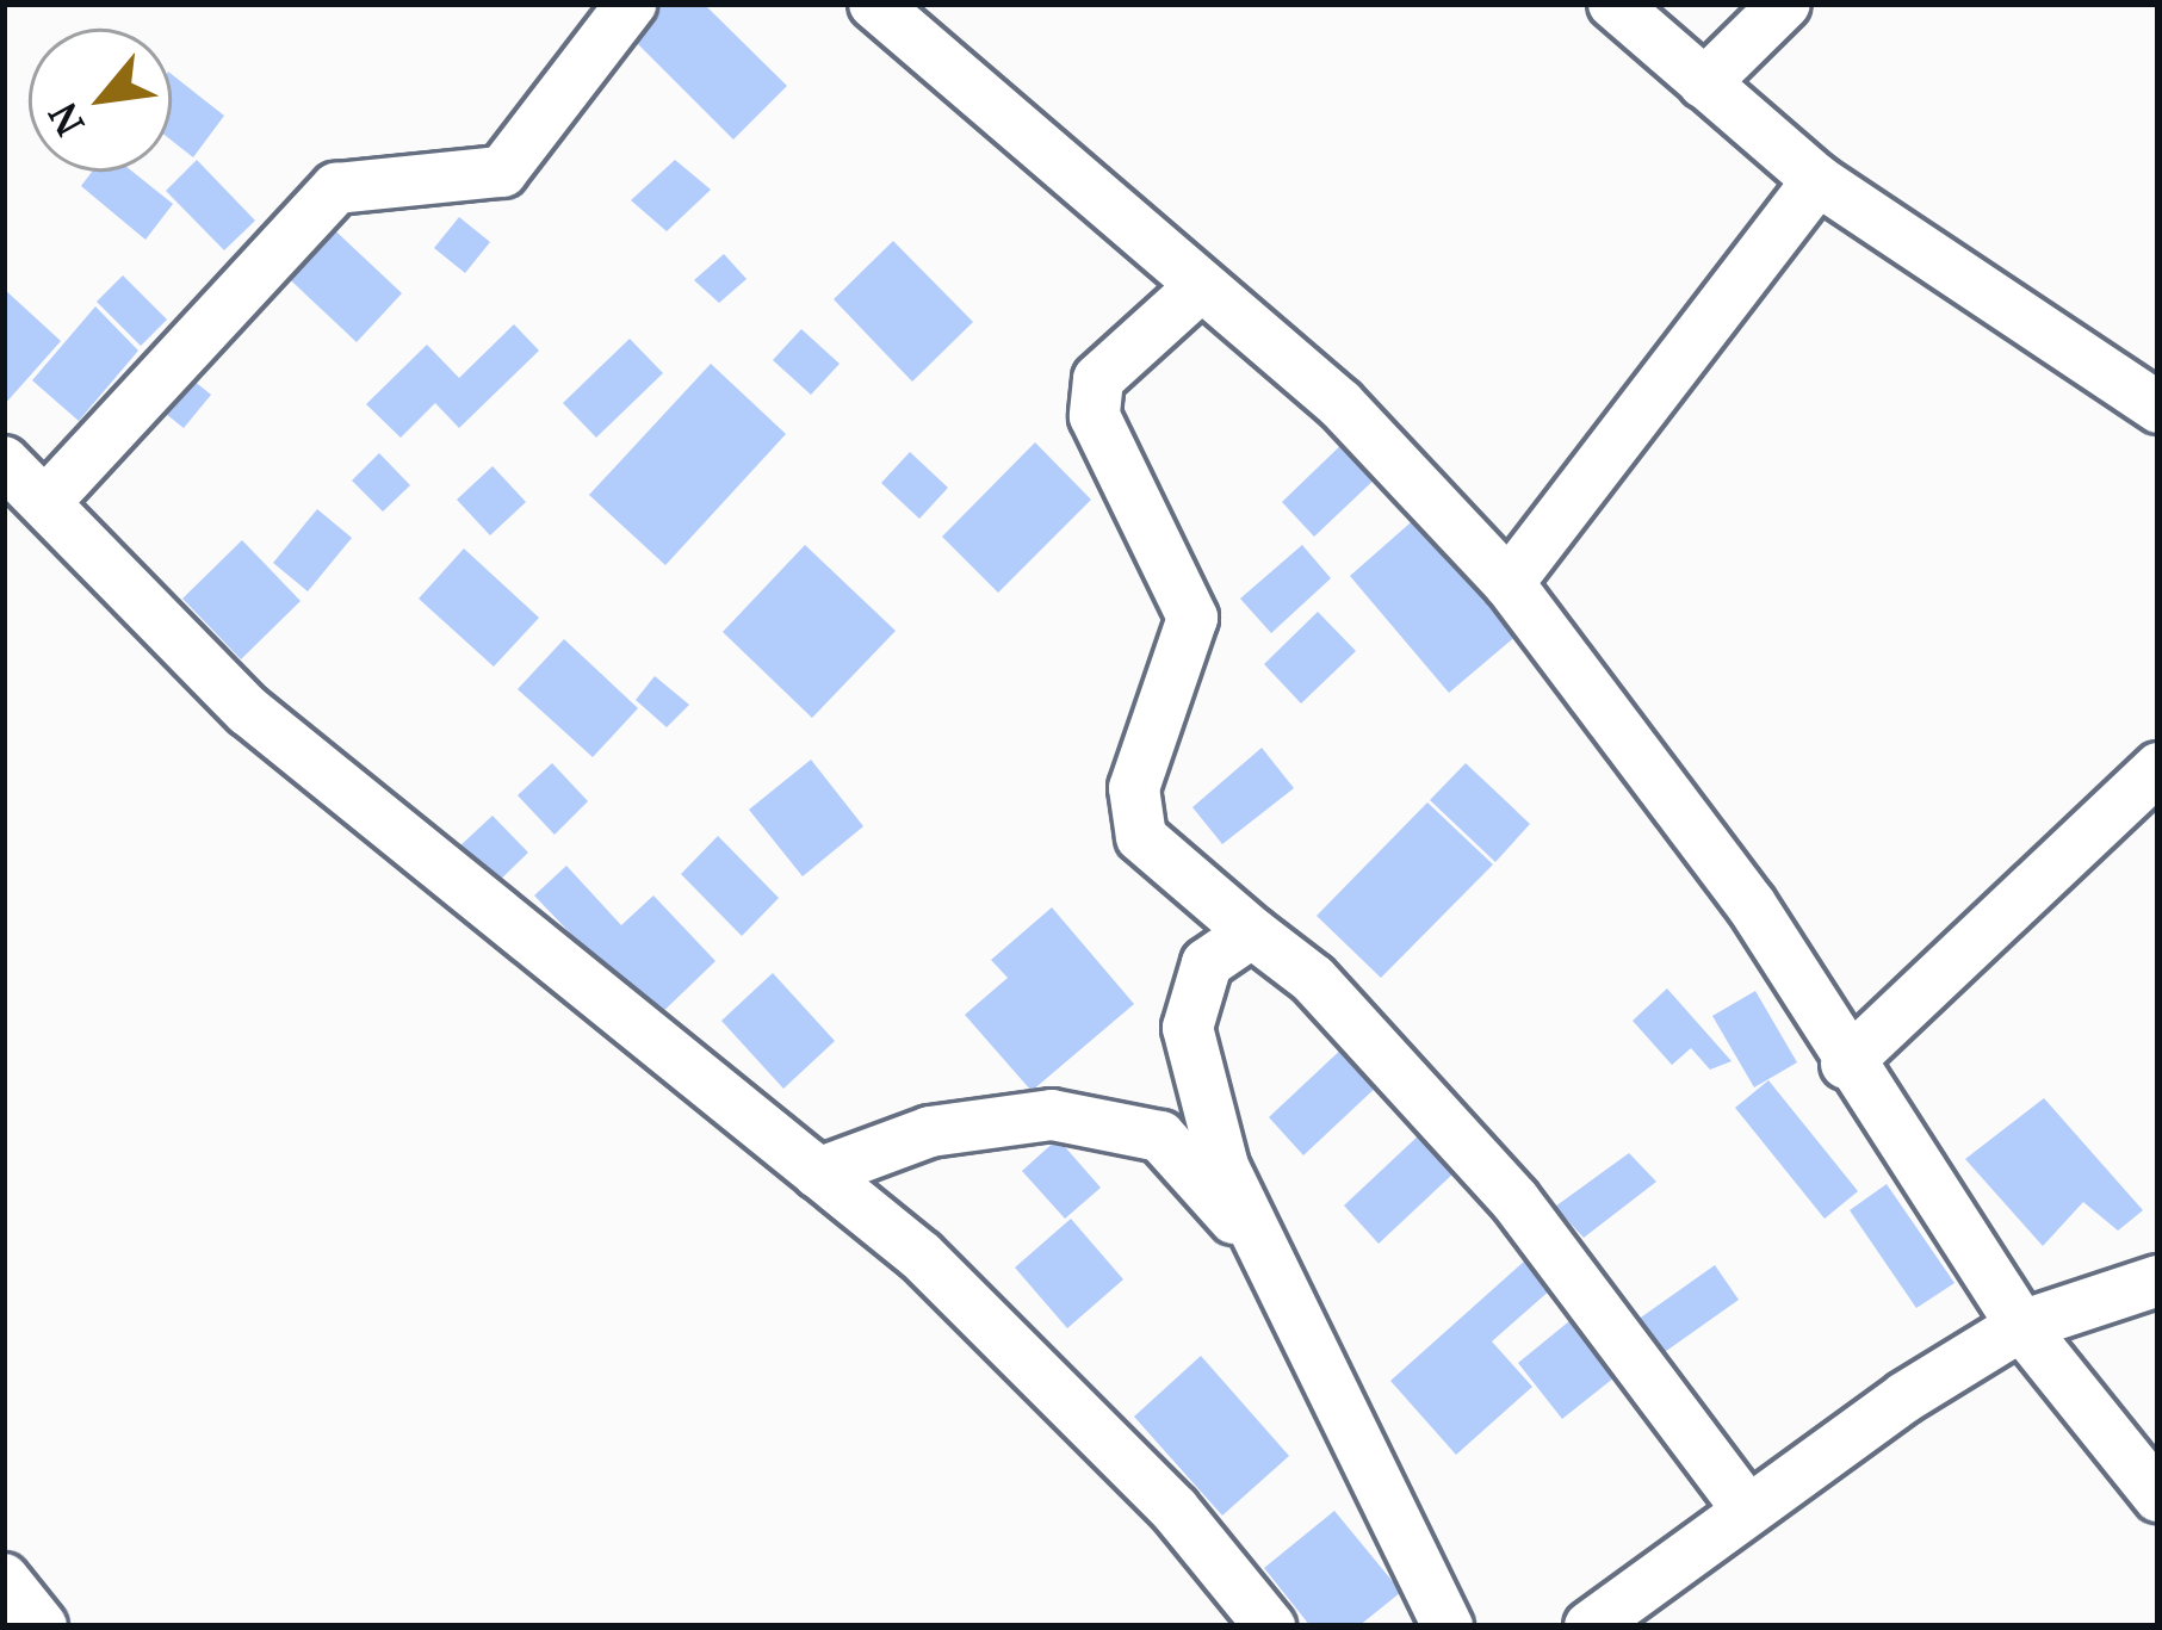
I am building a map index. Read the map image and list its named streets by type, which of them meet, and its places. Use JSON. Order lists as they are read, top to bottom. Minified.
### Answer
{"north":"bottom left"}
